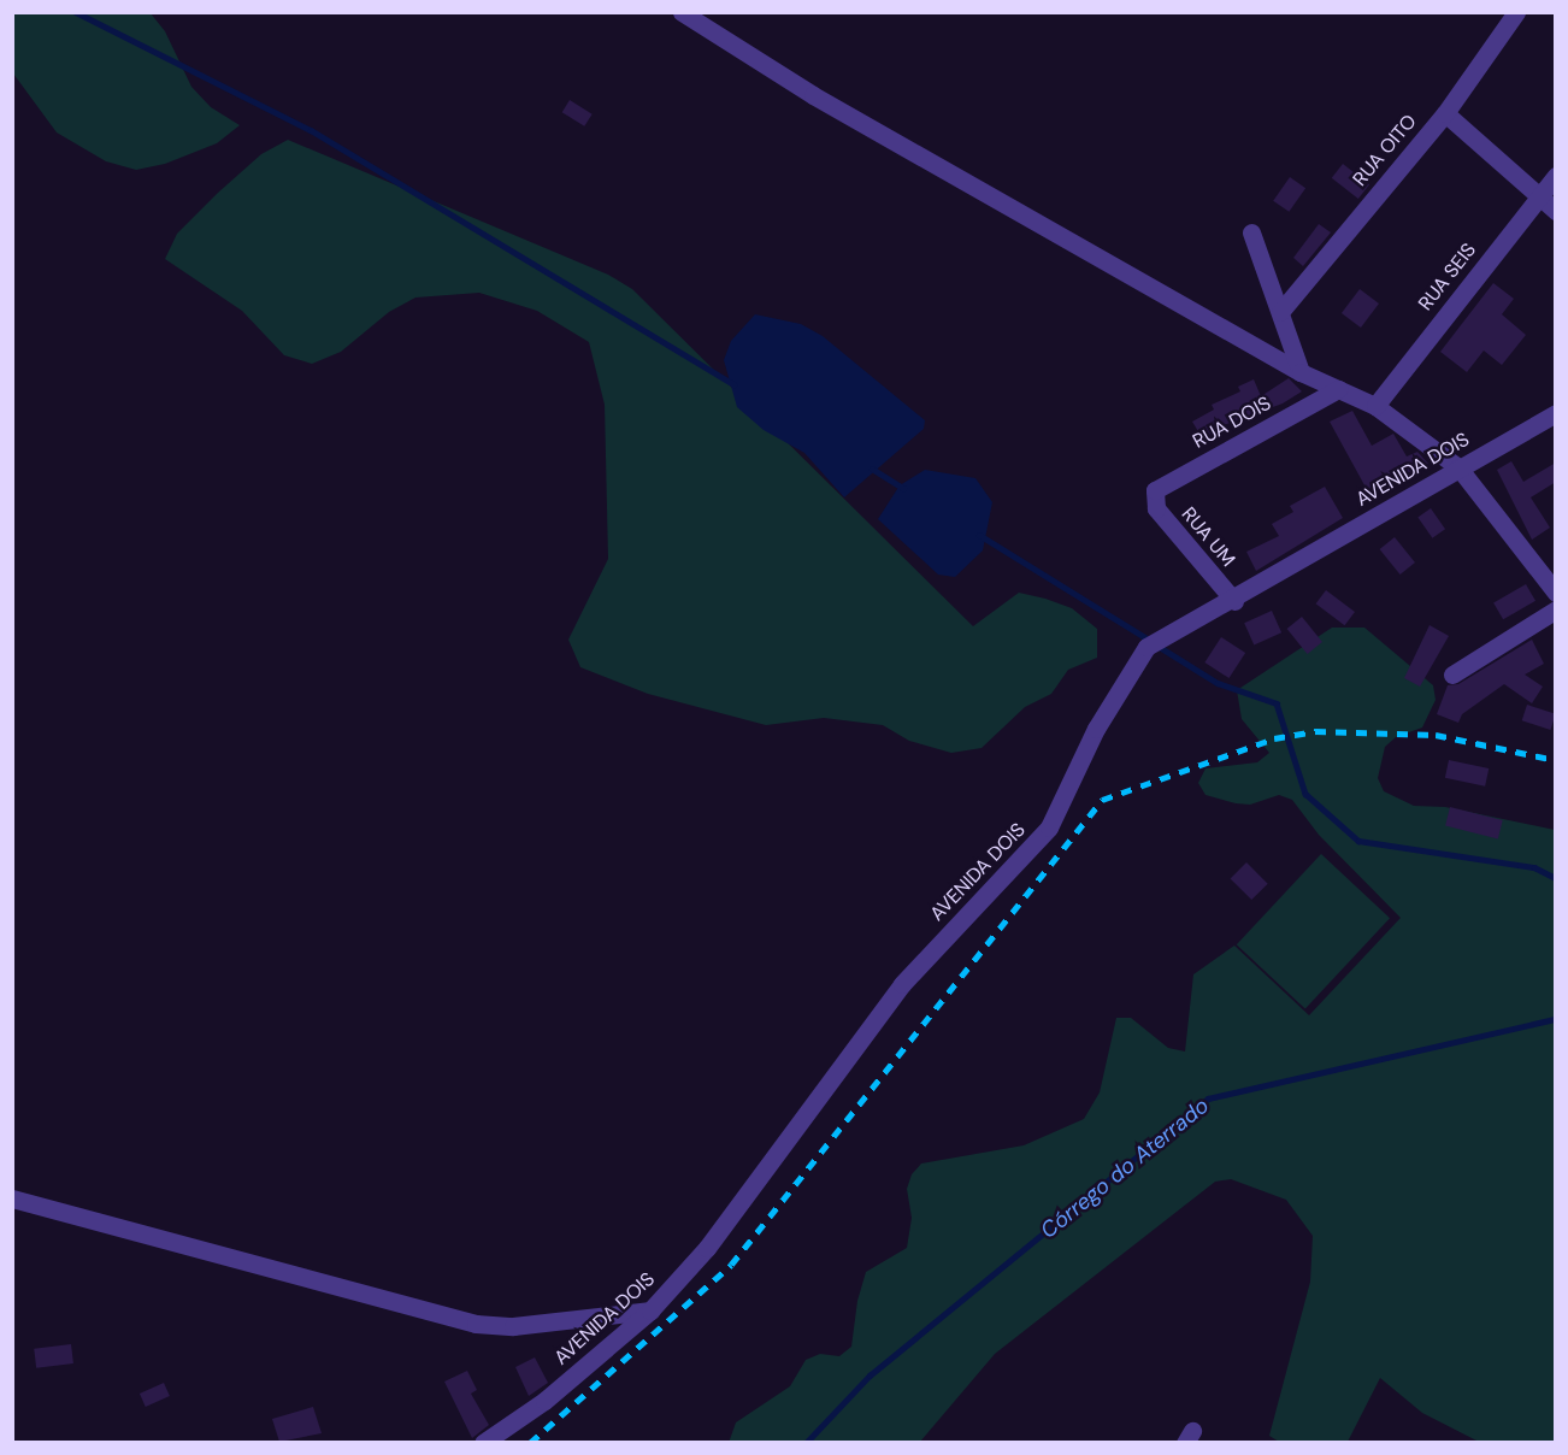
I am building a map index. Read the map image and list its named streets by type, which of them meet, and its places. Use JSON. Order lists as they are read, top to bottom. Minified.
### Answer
{"streets":{"street":["RUA OITO","RUA SEIS","RUA DOIS","AVENIDA DOIS","RUA UM"]},"crossings":[["RUA DOIS","RUA UM"],["AVENIDA DOIS","RUA UM"]],"water":["Córrego do Aterrado"]}
